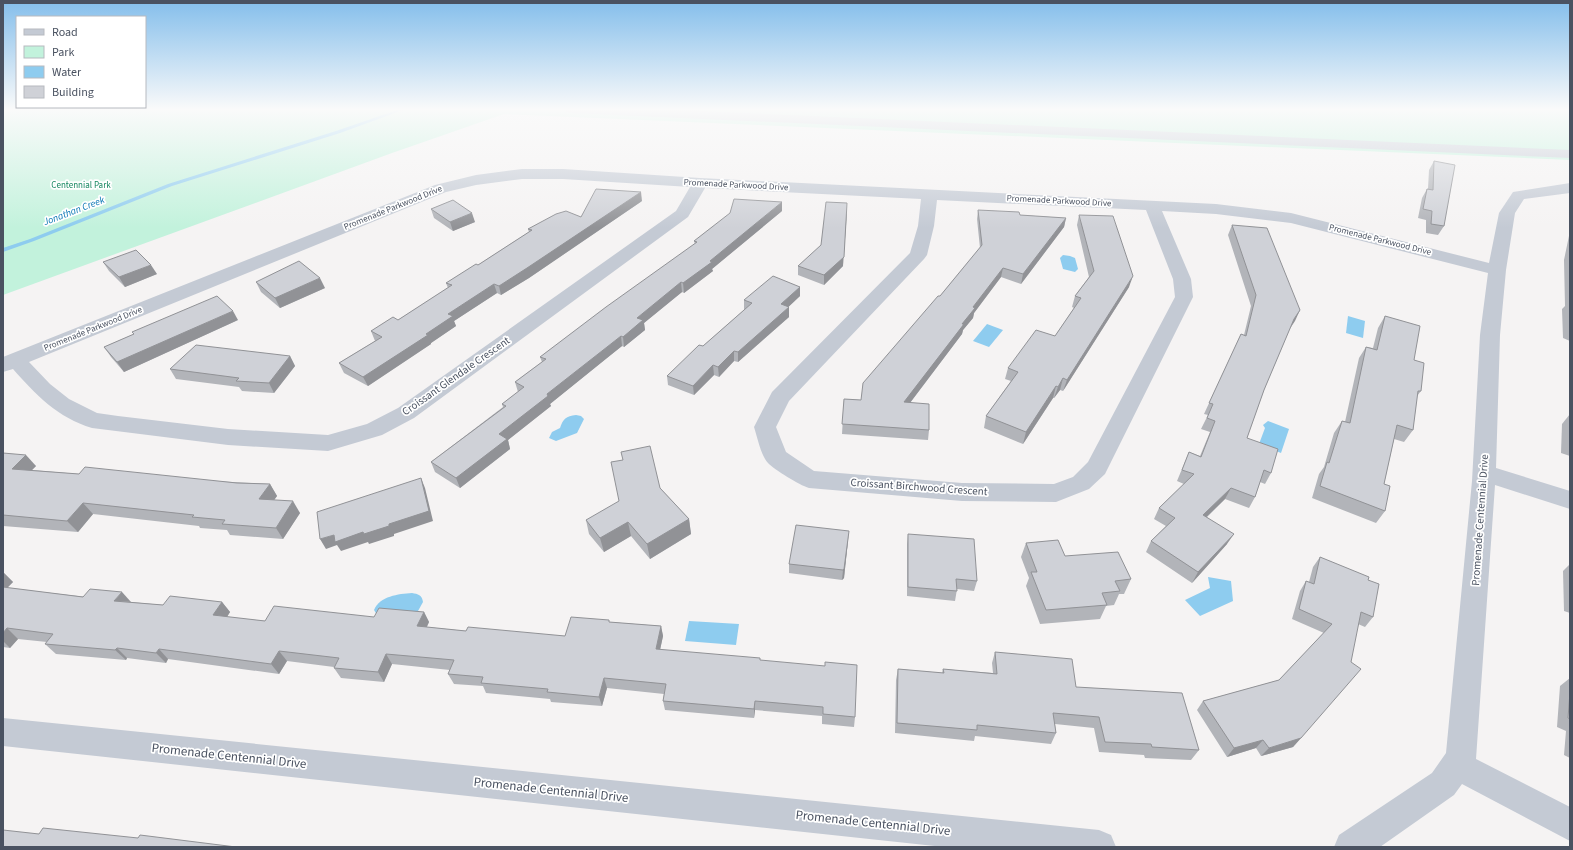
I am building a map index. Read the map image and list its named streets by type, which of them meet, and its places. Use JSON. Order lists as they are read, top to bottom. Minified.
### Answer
{"streets":{"street":["Promenade Parkwood Drive","Croissant Glendale Crescent","Croissant Birchwood Crescent","Promenade Centennial Drive"]},"crossings":[["Promenade Parkwood Drive","Croissant Glendale Crescent"],["Promenade Parkwood Drive","Croissant Birchwood Crescent"],["Promenade Parkwood Drive","Promenade Centennial Drive"]],"water":["Jonathan Creek"],"parks":["Centennial Park"],"legend":["Road","Park","Water","Building"]}
